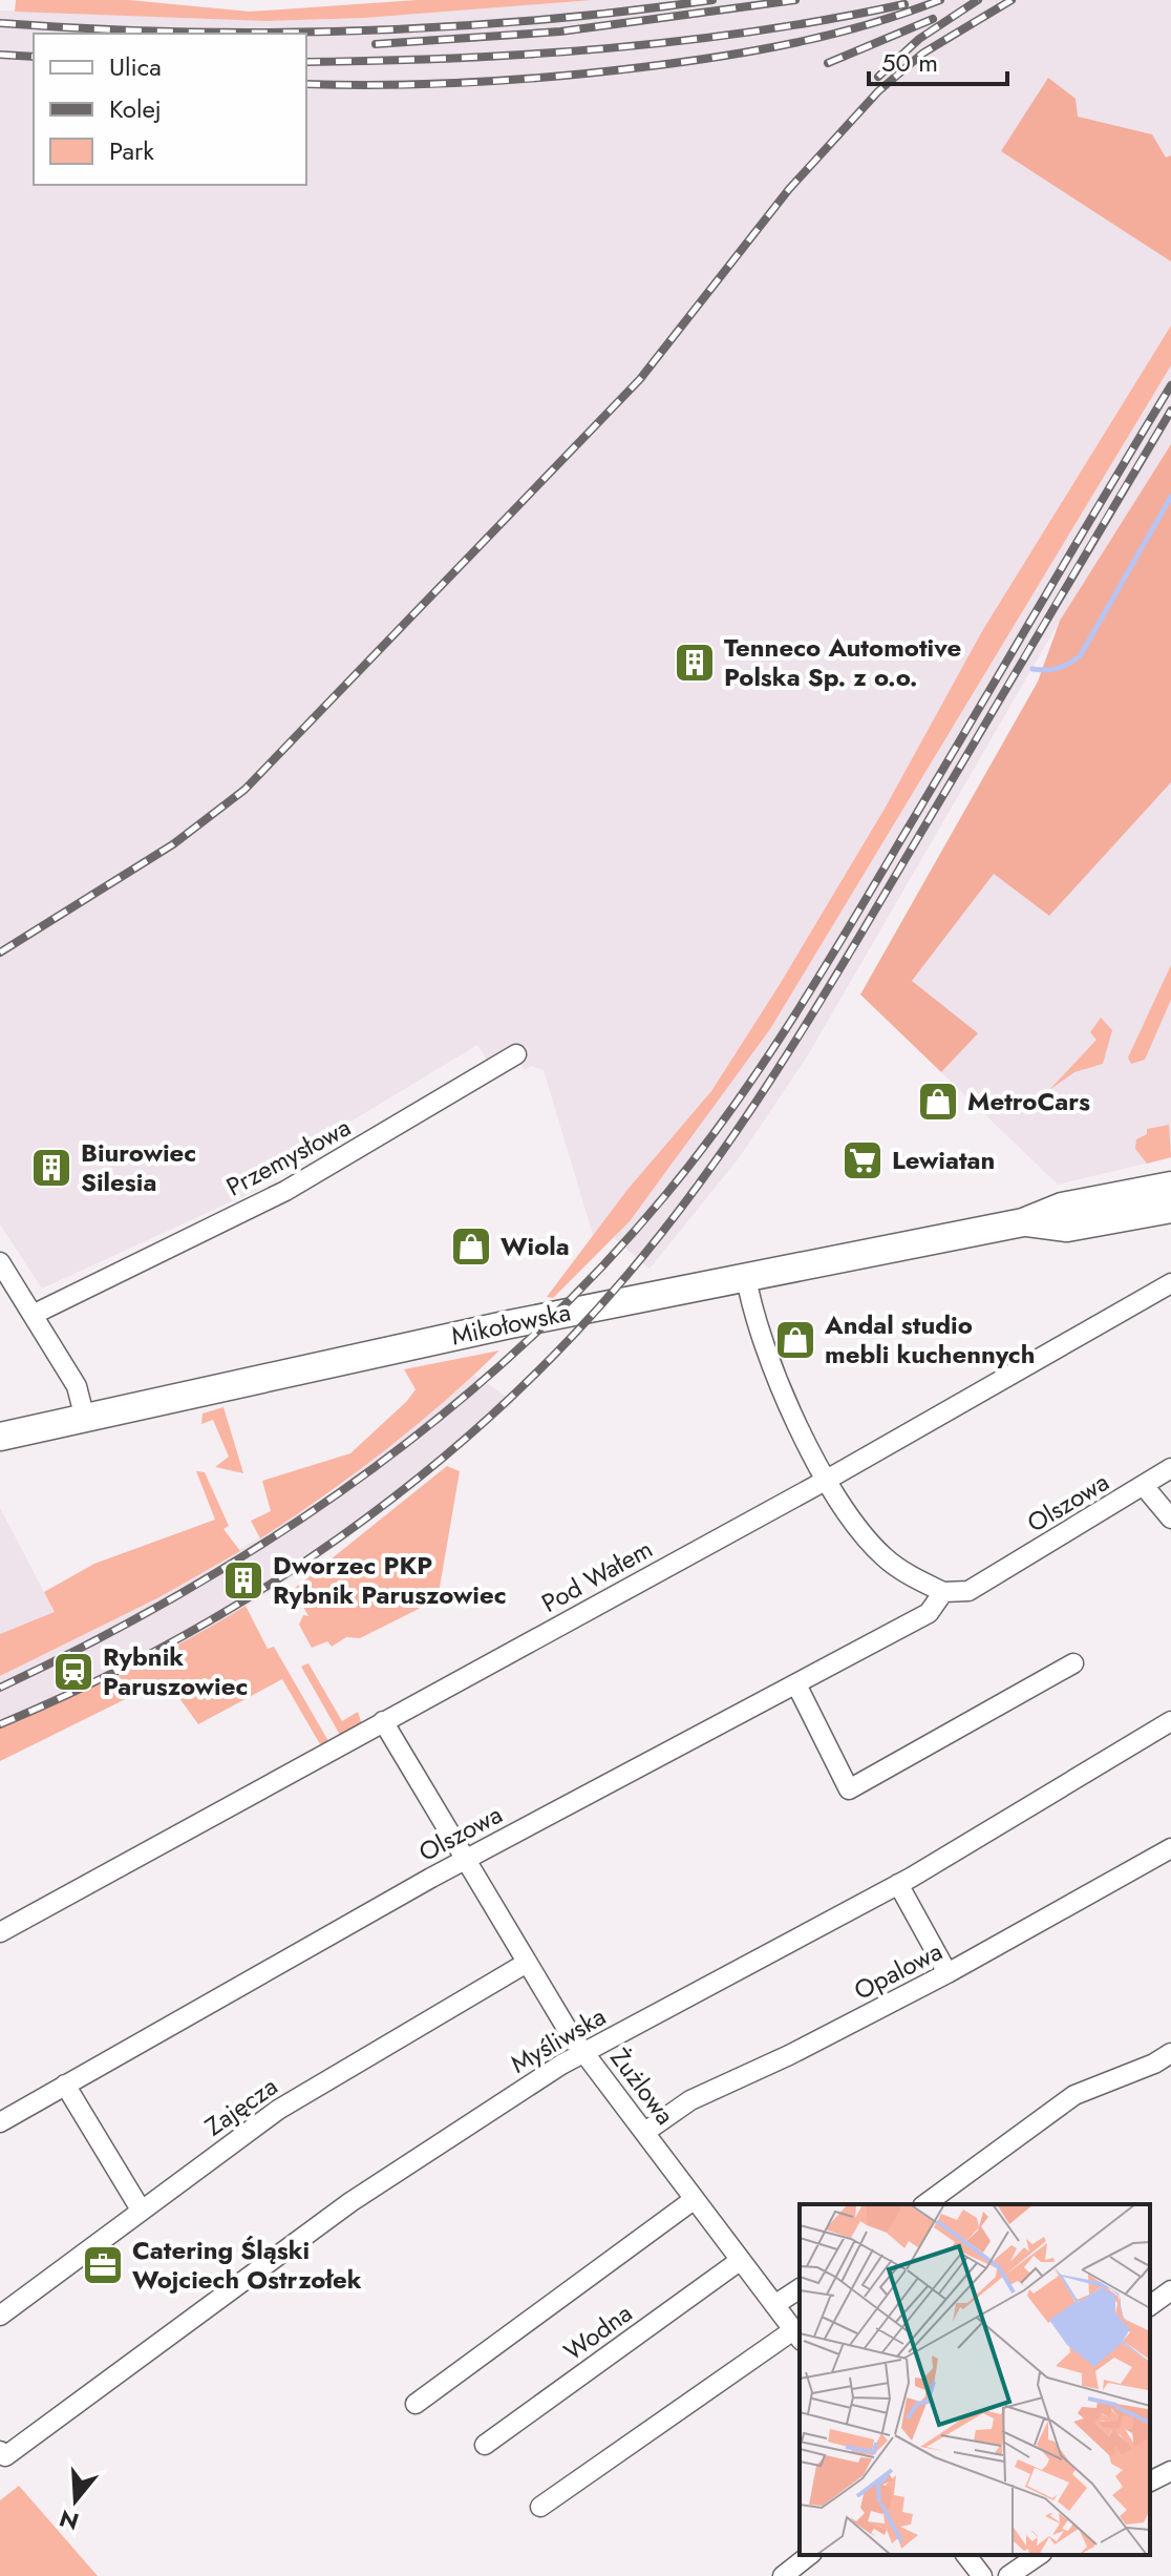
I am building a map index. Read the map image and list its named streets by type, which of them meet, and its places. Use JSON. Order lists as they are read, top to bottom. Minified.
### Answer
{"streets":{"main road":["Mikołowska"],"street":["Przemysłowa","Olszowa","Pod Wałem","Opalowa","Myśliwska","Żużlowa","Zajęcza","Wodna"]},"crossings":[["Olszowa","Żużlowa"],["Pod Wałem","Żużlowa"],["Opalowa","Żużlowa"],["Myśliwska","Żużlowa"],["Żużlowa","Zajęcza"],["Żużlowa","Wodna"]],"places":{"building":["Tenneco Automotive Polska Sp. z o.o.","Biurowiec Silesia","Dworzec PKP Rybnik Paruszowiec"],"shop":["MetroCars","Wiola","Andal studio mebli kuchennych"],"supermarket":["Lewiatan"],"station":["Rybnik Paruszowiec"],"office":["Catering Śląski Wojciech Ostrzołek"]},"legend":["Ulica","Kolej","Park"],"scale_bar":"50 m","north":"bottom"}
